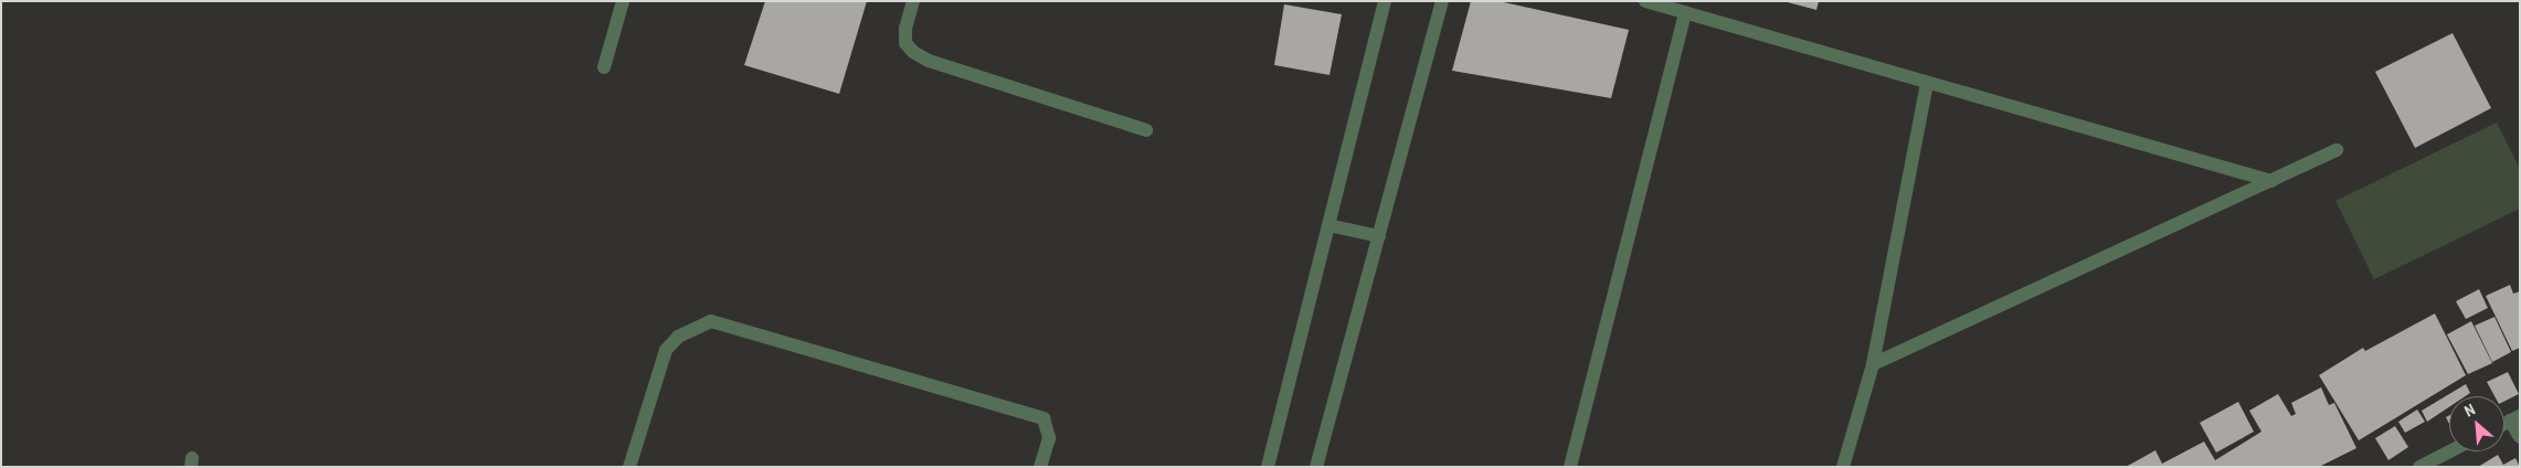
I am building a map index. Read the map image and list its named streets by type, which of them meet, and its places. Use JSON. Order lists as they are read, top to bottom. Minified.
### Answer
{"north":"top left"}
